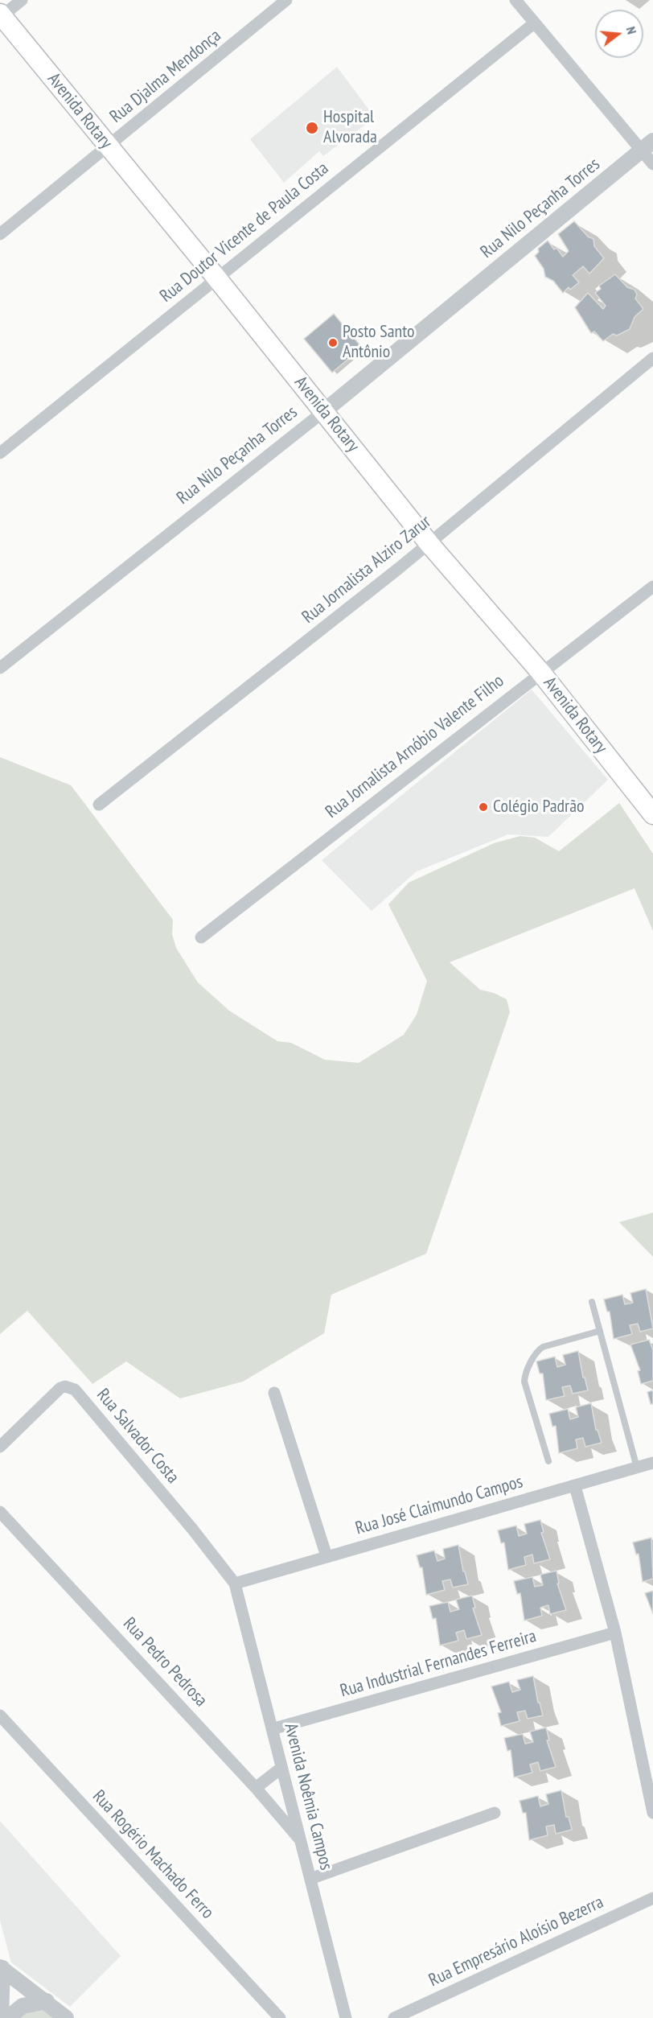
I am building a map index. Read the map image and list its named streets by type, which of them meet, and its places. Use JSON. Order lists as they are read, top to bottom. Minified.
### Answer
{"streets":{"main road":["Avenida Rotary"],"street":["Rua Djalma Mendonça","Rua Nilo Peçanha Torres","Rua Doutor Vicente de Paula Costa","Rua Jornalista Alziro Zarur","Rua Jornalista Arnóbio Valente Filho","Rua Salvador Costa","Rua José Claimundo Campos","Rua Pedro Pedrosa","Rua Industrial Fernandes Ferreira","Avenida Noêmia Campos","Rua Rogério Machado Ferro","Rua Empresário Aloísio Bezerra"]},"crossings":[["Rua Djalma Mendonça","Avenida Rotary"],["Avenida Rotary","Rua Nilo Peçanha Torres"],["Avenida Rotary","Rua Doutor Vicente de Paula Costa"],["Avenida Rotary","Rua Jornalista Alziro Zarur"],["Avenida Rotary","Rua Jornalista Arnóbio Valente Filho"],["Rua Salvador Costa","Rua José Claimundo Campos"],["Rua Salvador Costa","Avenida Noêmia Campos"],["Rua José Claimundo Campos","Avenida Noêmia Campos"],["Rua Pedro Pedrosa","Avenida Noêmia Campos"],["Rua Industrial Fernandes Ferreira","Avenida Noêmia Campos"]],"places":["Hospital Alvorada","Posto Santo Antônio","Colégio Padrão"],"north":"right"}
